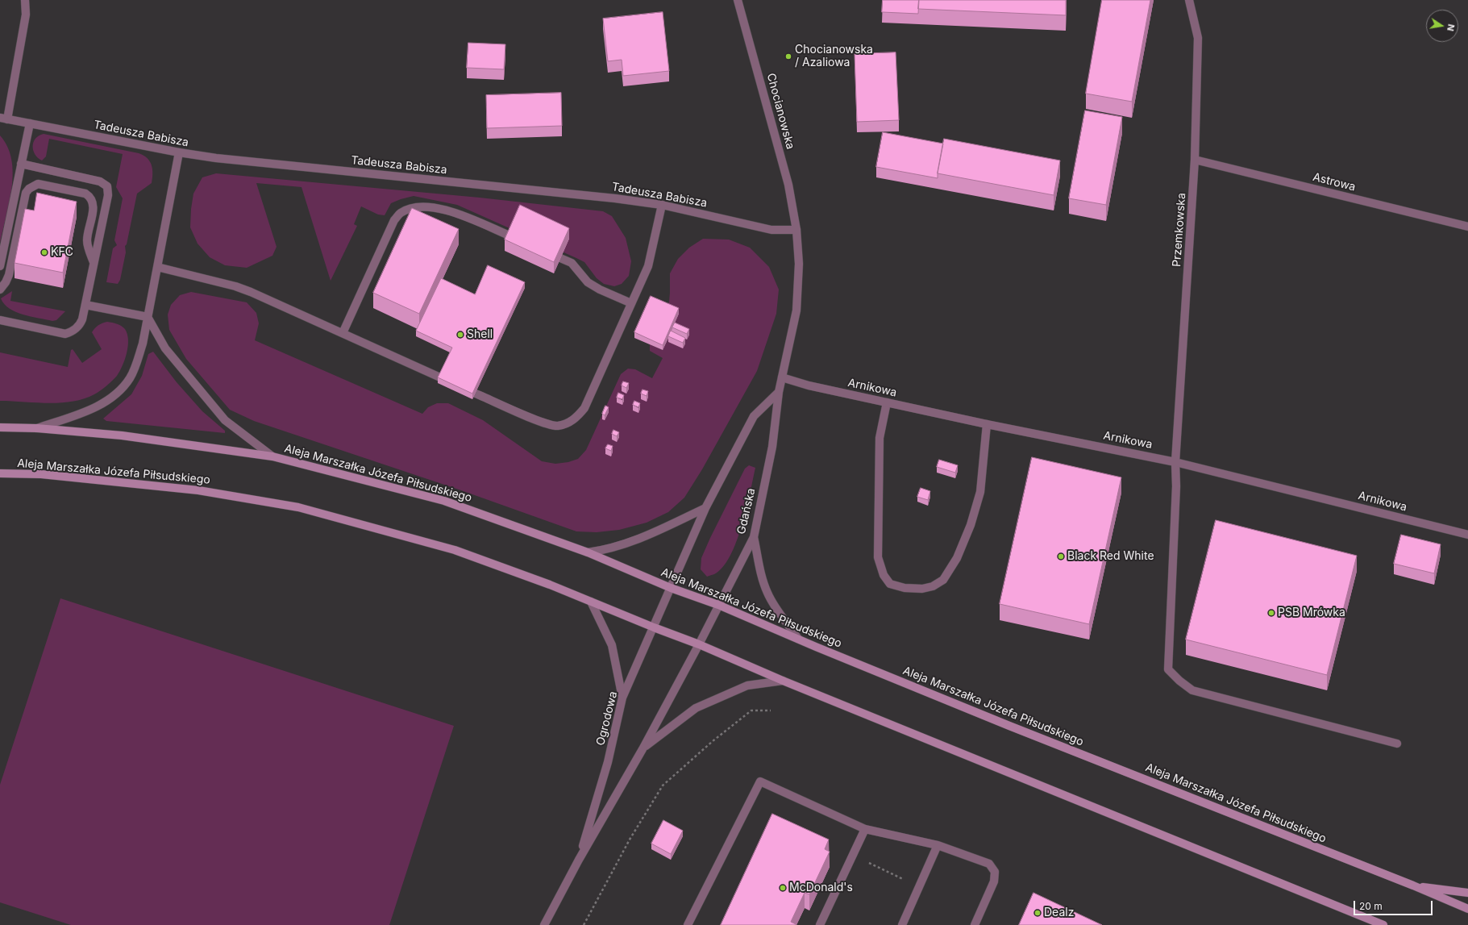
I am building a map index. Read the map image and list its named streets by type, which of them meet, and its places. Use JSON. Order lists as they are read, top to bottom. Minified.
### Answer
{"streets":{"main road":["Aleja Marszałka Józefa Piłsudskiego"],"street":["Chocianowska","Tadeusza Babisza","Astrowa","Przemkowska","Arnikowa","Gdańska","Ogrodowa"]},"crossings":[["Chocianowska","Tadeusza Babisza"],["Chocianowska","Gdańska"],["Tadeusza Babisza","Gdańska"],["Astrowa","Przemkowska"],["Przemkowska","Arnikowa"],["Arnikowa","Gdańska"],["Aleja Marszałka Józefa Piłsudskiego","Gdańska"],["Aleja Marszałka Józefa Piłsudskiego","Ogrodowa"],["Gdańska","Ogrodowa"]],"places":["Chocianowska / Azaliowa","KFC","Shell","Black Red White","PSB Mrówka","McDonald's","Dealz"],"scale_bar":"20 m","north":"right"}
